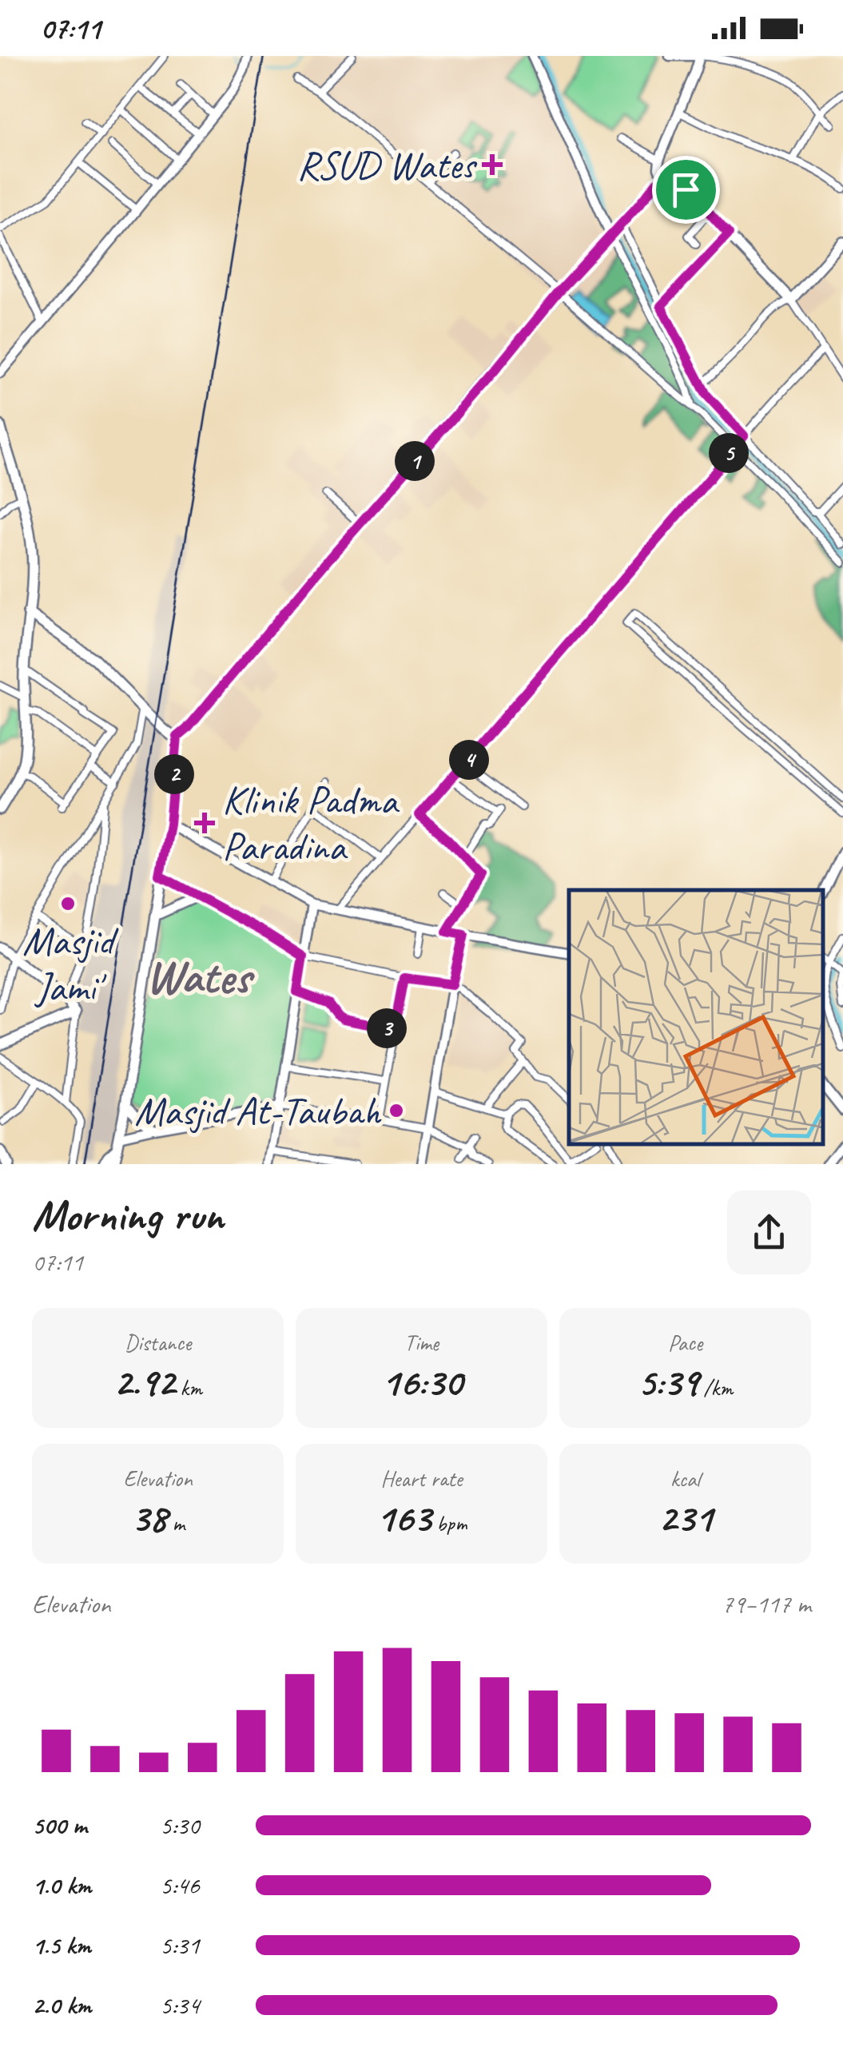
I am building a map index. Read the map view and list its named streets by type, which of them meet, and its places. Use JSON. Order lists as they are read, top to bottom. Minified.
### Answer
{"districts":["Wates"],"places":{"health":["RSUD Wates","Klinik Padma Paradina"],"other":["Masjid Jami'","Masjid At-Taubah"]},"page":{"status":"07:11","pins":["5","1","4","2","3"],"heading":["Morning run","07:11"],"stats":[["Distance","2.92 km"],["Time","16:30"],["Pace","5:39 /km"],["Elevation","38 m"],["Heart rate","163 bpm"],["kcal","231"]],"chart":["Elevation","79–117 m"],"list":[{"name":"500 m","note":"5:30"},{"name":"1.0 km","note":"5:46"},{"name":"1.5 km","note":"5:31"},{"name":"2.0 km","note":"5:34"}]}}
